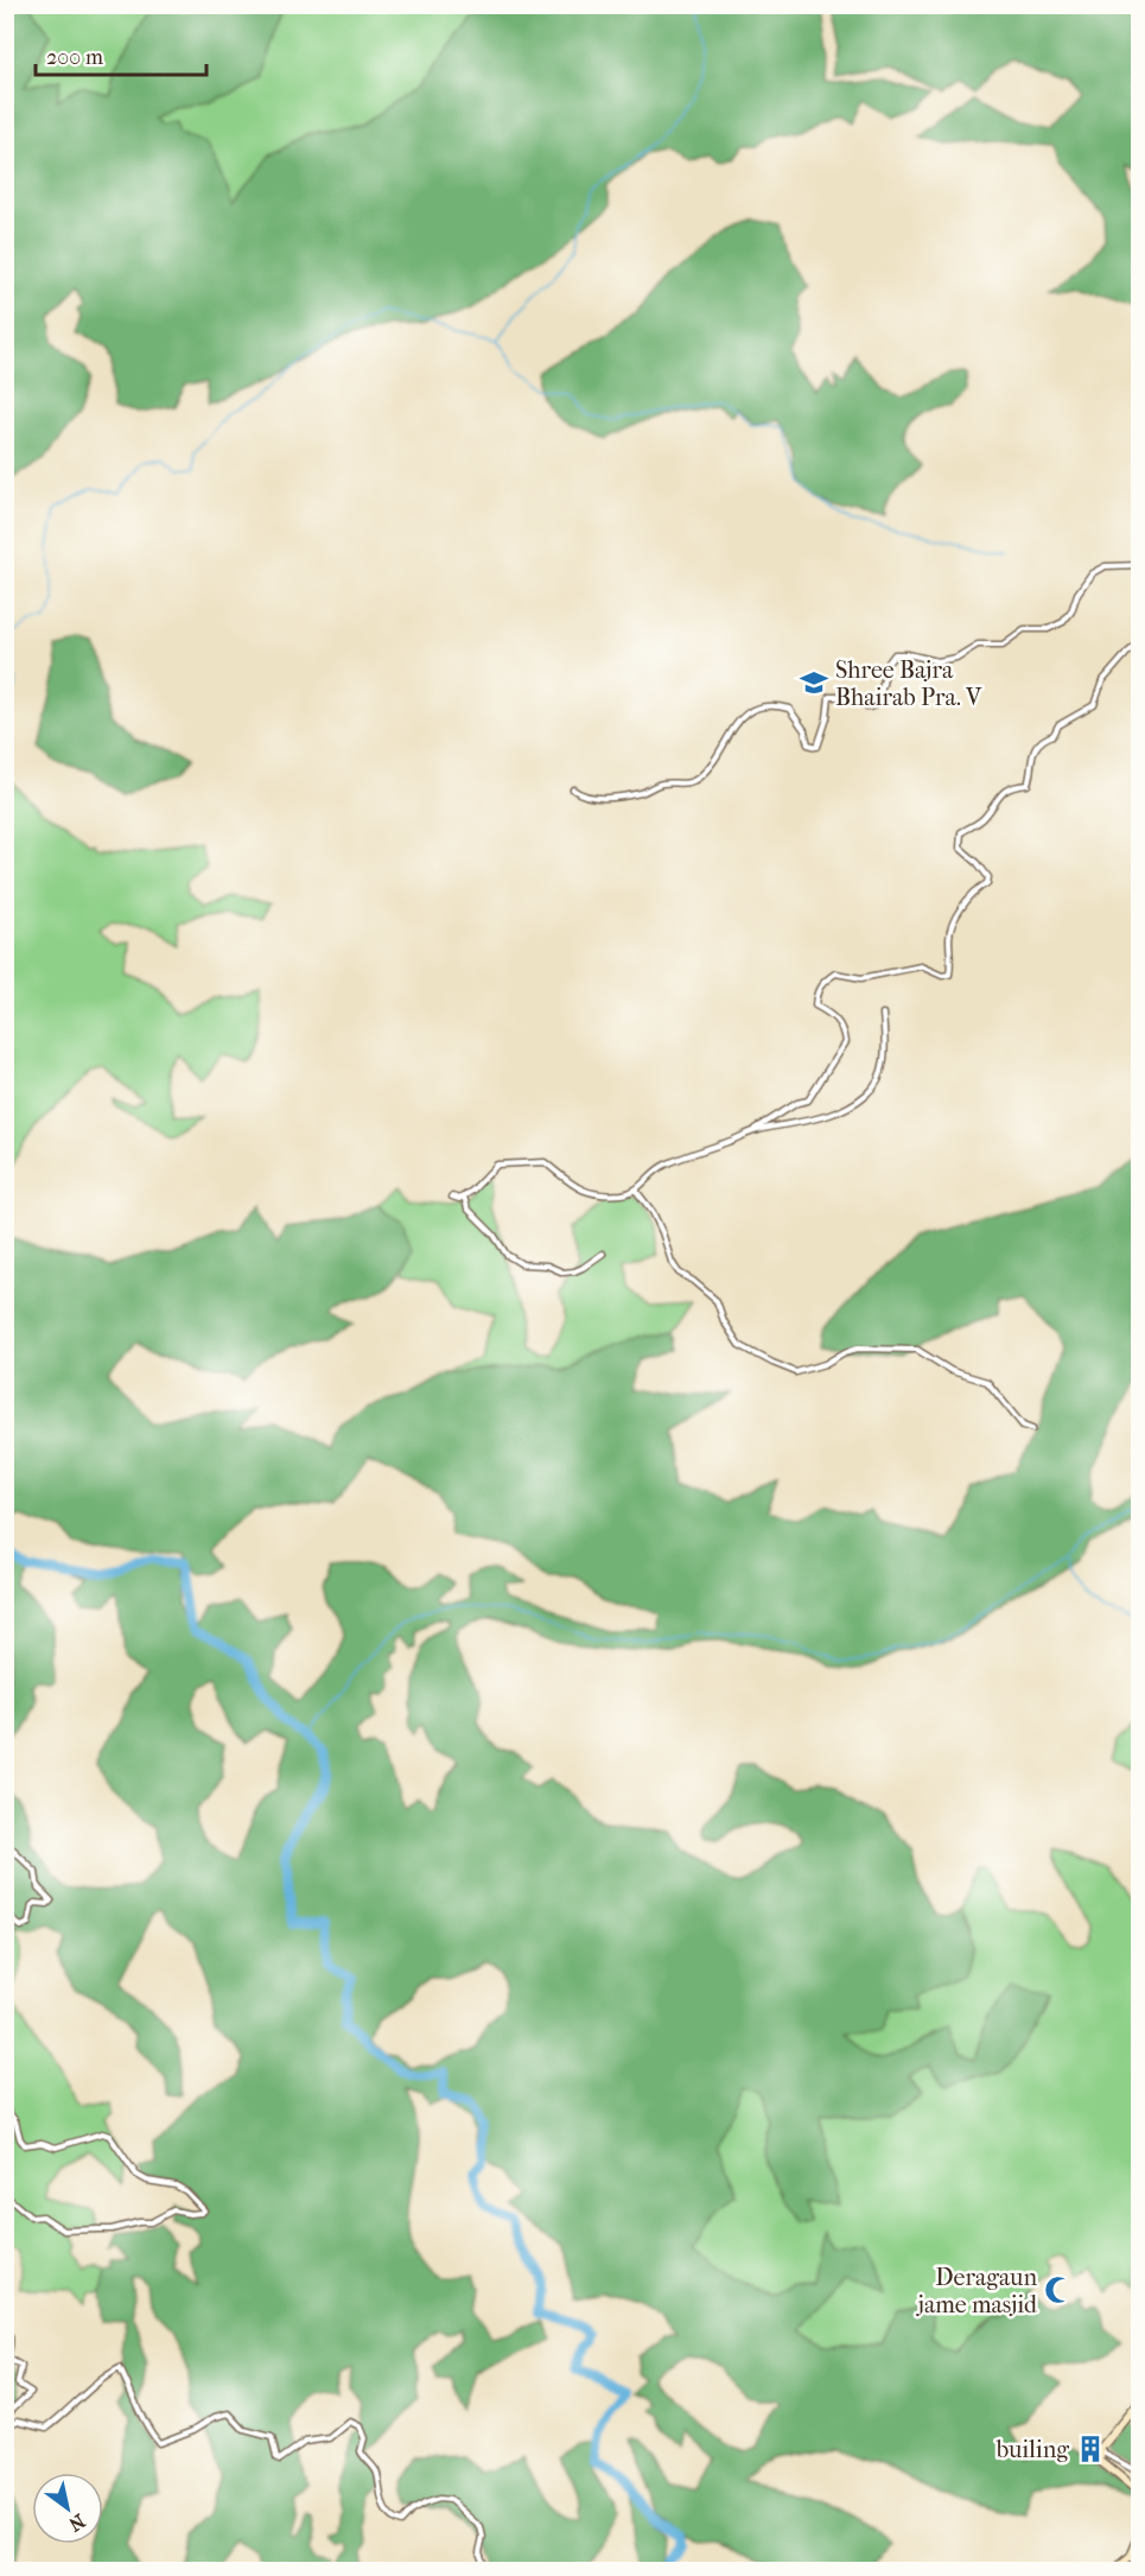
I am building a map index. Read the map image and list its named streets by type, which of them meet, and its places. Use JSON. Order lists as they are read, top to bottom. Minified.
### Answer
{"places":{"school or university":["Shree Bajra Bhairab Pra. V"],"mosque":["Deragaun jame masjid"],"building":["builing"]},"scale_bar":"200 m","north":"bottom right"}
